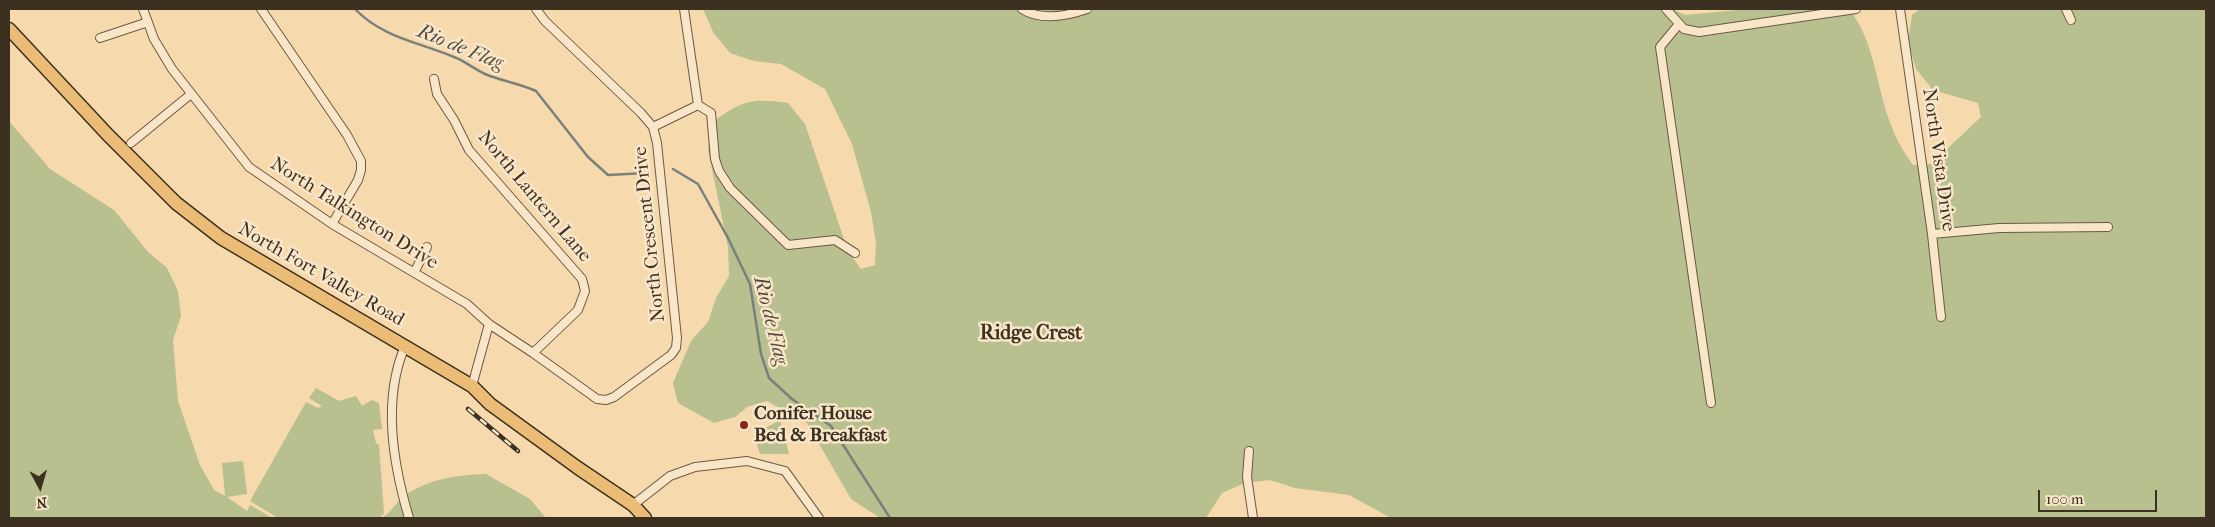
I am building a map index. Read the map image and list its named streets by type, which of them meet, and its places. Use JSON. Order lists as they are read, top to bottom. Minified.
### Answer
{"streets":{"main road":["North Fort Valley Road"],"street":["North Vista Drive","North Lantern Lane","North Talkington Drive","North Crescent Drive"]},"crossings":[["North Lantern Lane","North Talkington Drive"],["North Talkington Drive","North Crescent Drive"]],"districts":["Ridge Crest"],"water":["Rio de Flag"],"places":["Conifer House Bed & Breakfast"],"scale_bar":"100 m","north":"bottom"}
